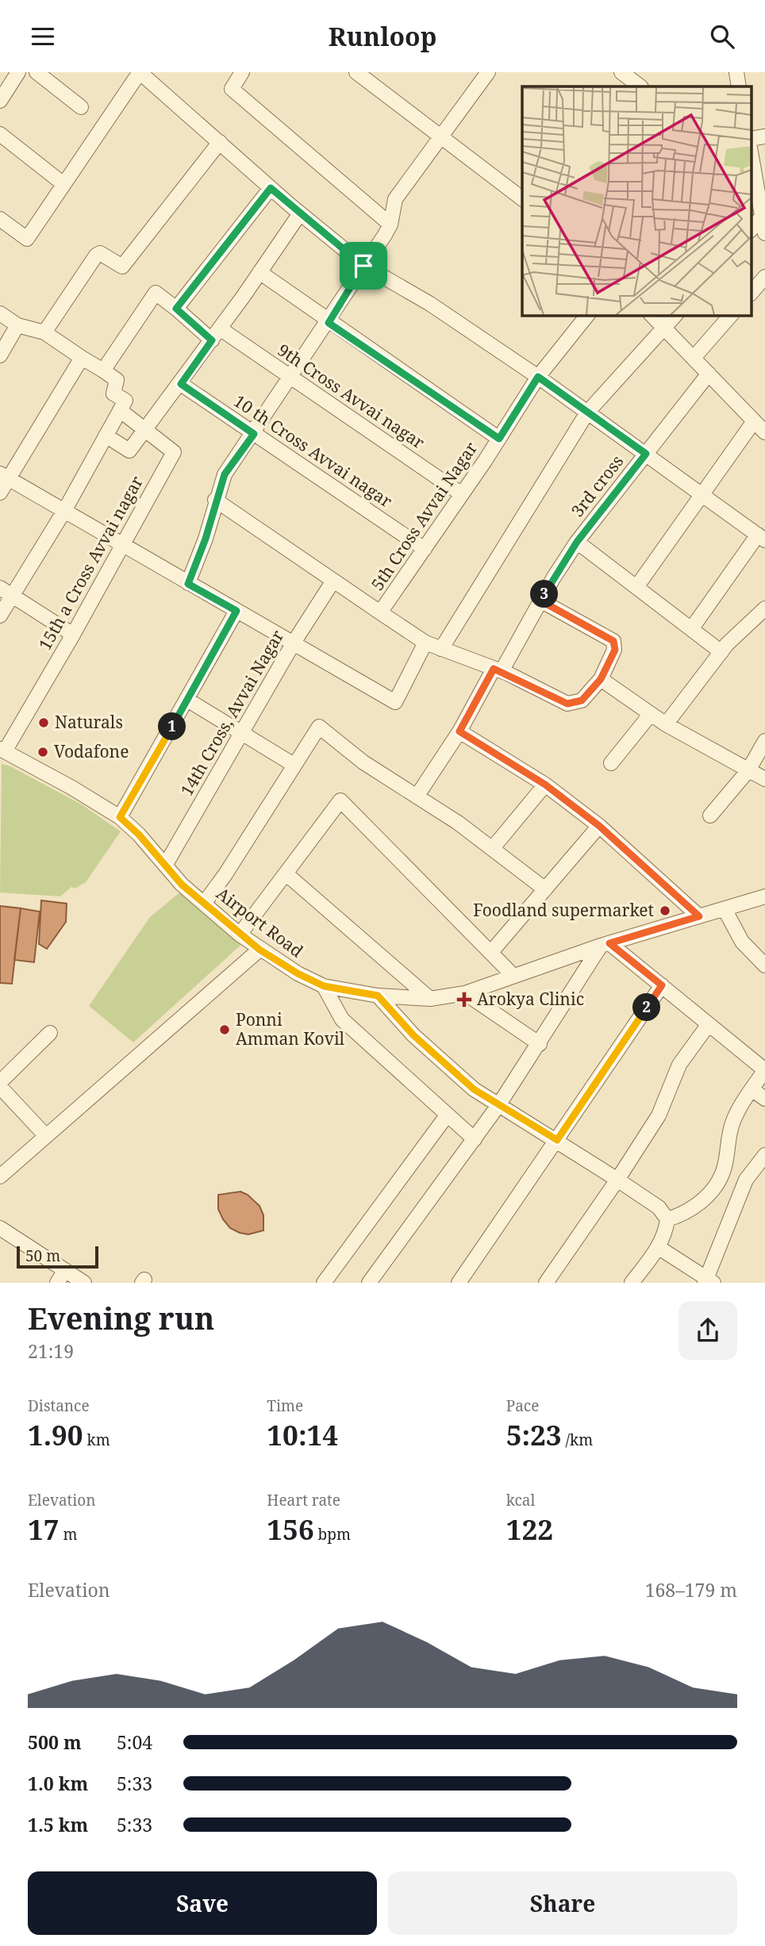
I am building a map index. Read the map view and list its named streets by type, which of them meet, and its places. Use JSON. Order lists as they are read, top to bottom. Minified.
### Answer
{"streets":{"street":["9th Cross Avvai nagar","10 th Cross Avvai nagar","3rd cross","5th Cross Avvai Nagar","15th a Cross Avvai nagar","14th Cross, Avvai Nagar","Airport Road"]},"crossings":[["9th Cross Avvai nagar","5th Cross Avvai Nagar"],["10 th Cross Avvai nagar","5th Cross Avvai Nagar"],["5th Cross Avvai Nagar","14th Cross, Avvai Nagar"],["15th a Cross Avvai nagar","Airport Road"],["14th Cross, Avvai Nagar","Airport Road"]],"places":{"other":["Naturals","Vodafone","Foodland supermarket","Ponni Amman Kovil"],"health":["Arokya Clinic"]},"scale_bar":"50 m","page":{"header":"Runloop","pins":["3","1","2"],"scale":"50 m","heading":["Evening run","21:19"],"stats":[["Distance","1.90 km"],["Time","10:14"],["Pace","5:23 /km"],["Elevation","17 m"],["Heart rate","156 bpm"],["kcal","122"]],"chart":["Elevation","168–179 m"],"list":[{"name":"500 m","note":"5:04"},{"name":"1.0 km","note":"5:33"},{"name":"1.5 km","note":"5:33"}],"buttons":["Save","Share"]}}
